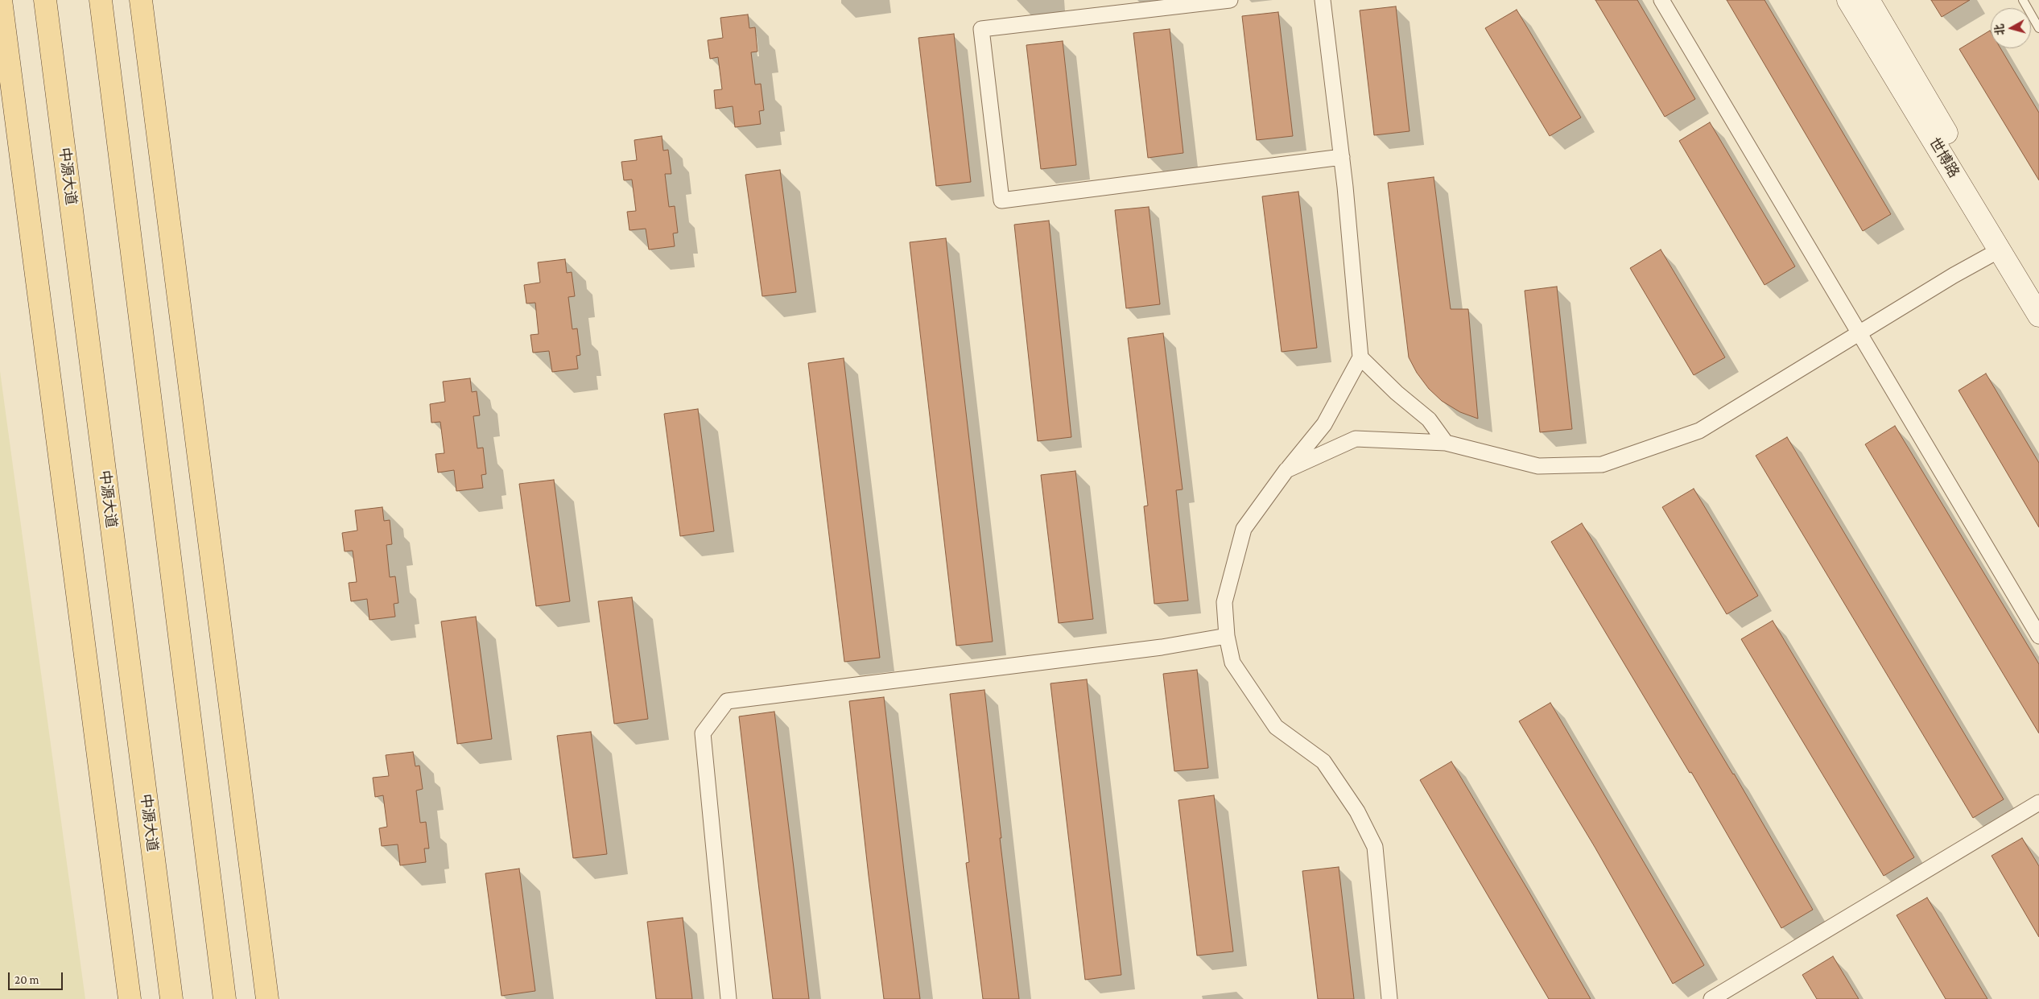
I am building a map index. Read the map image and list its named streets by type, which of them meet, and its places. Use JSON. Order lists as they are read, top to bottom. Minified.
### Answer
{"streets":{"main road":["世博路","中源大道"]},"scale_bar":"20 m","north":"left"}
